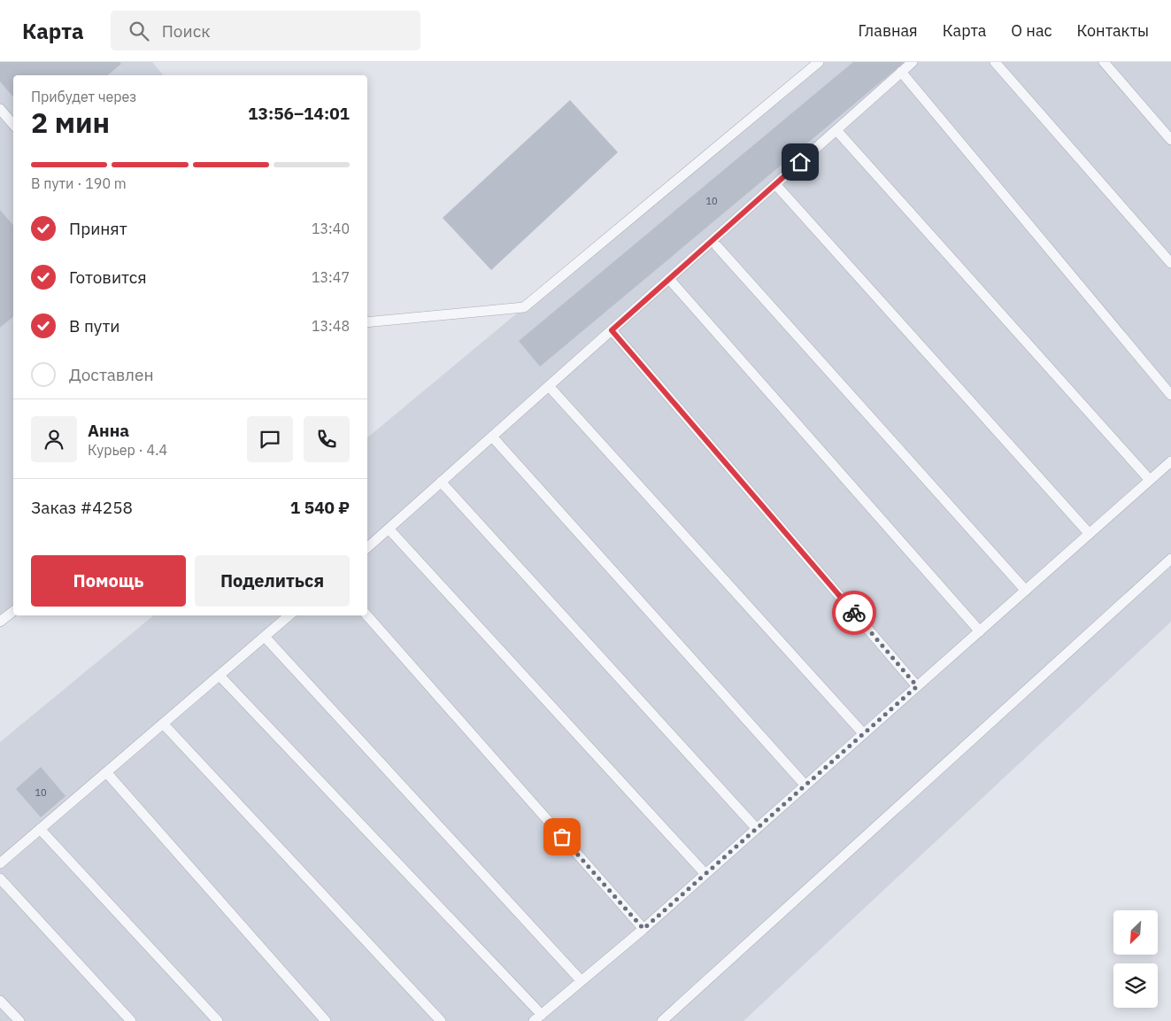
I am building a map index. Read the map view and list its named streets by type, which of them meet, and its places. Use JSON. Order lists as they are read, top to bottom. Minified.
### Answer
{"house_numbers":["10","10"],"north":"bottom left","page":{"header":"Карта","search":"Поиск","nav":["Главная","Карта","О нас","Контакты"],"heading":["2 мин","Прибудет через","13:56–14:01"],"panel":["Анна","Курьер · 4.4","Заказ #4258","1 540 ₽"],"bar":"В пути · 190 m","list":[["Принят","13:40"],["Готовится","13:47"],["В пути","13:48"],"Доставлен"],"buttons":["Помощь","Поделиться"]}}
